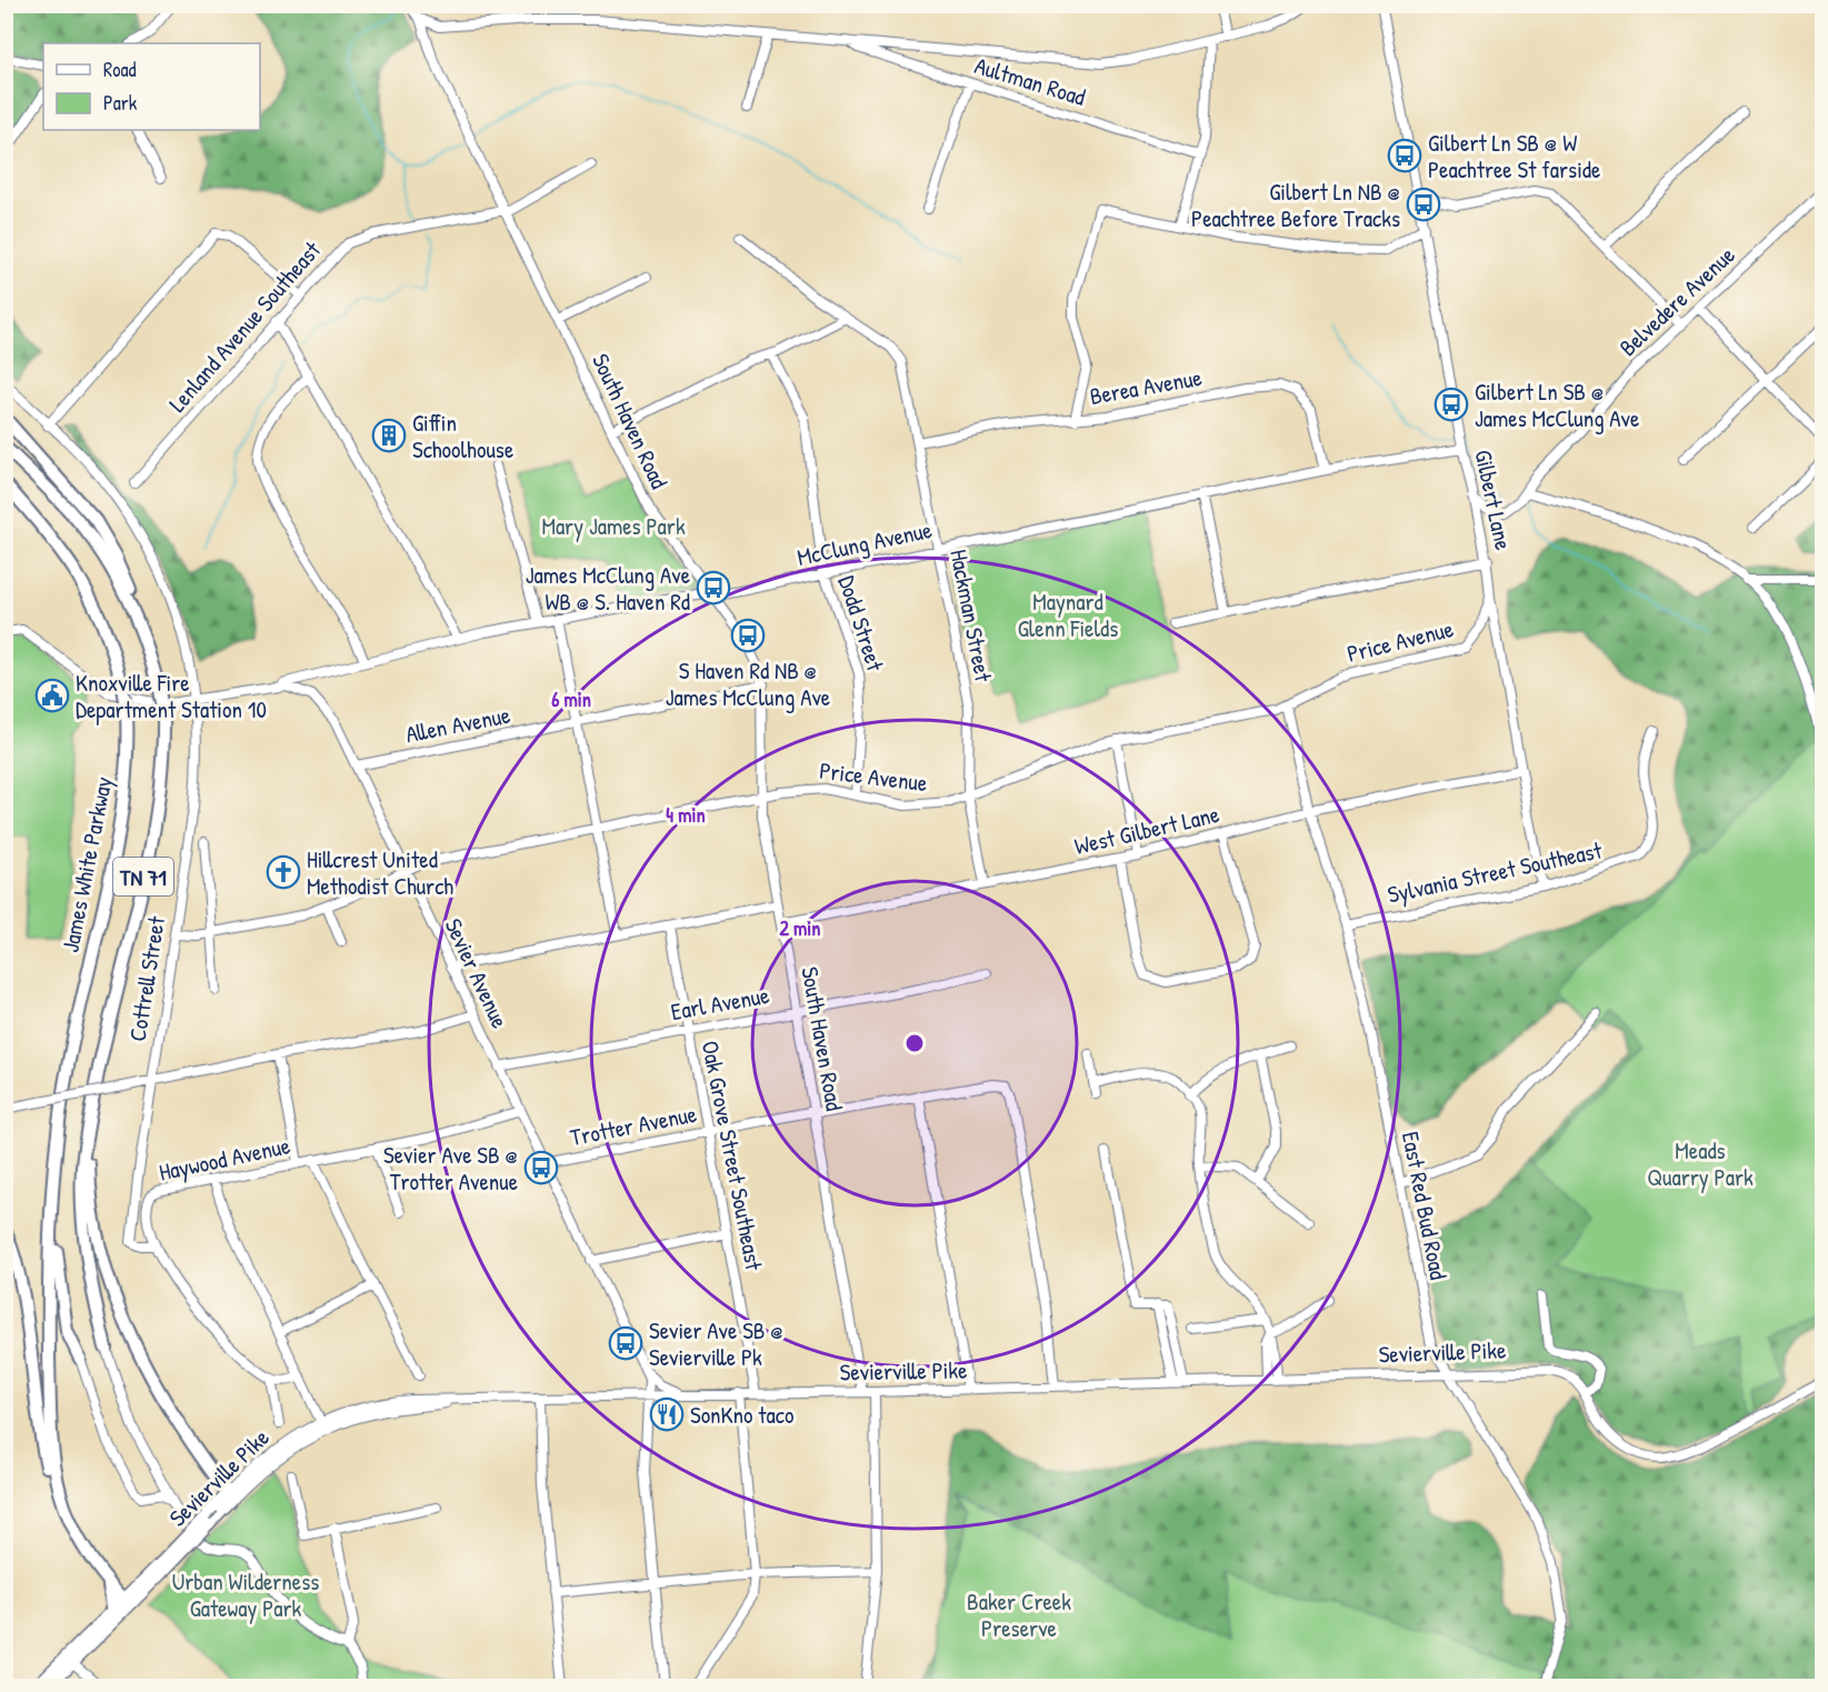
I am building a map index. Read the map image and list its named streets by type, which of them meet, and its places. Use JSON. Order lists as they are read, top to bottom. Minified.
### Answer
{"streets":{"highway":["James White Parkway","TN 71"],"main road":["Sevierville Pike"],"street":["Aultman Road","Belvedere Avenue","Lenland Avenue Southeast","Berea Avenue","South Haven Road","Gilbert Lane","McClung Avenue","Hackman Street","Dodd Street","Price Avenue","Allen Avenue","West Gilbert Lane","Sylvania Street Southeast","Sevier Avenue","Cottrell Street","Earl Avenue","Trotter Avenue","Oak Grove Street Southeast","Haywood Avenue","East Red Bud Road"]},"crossings":[["Belvedere Avenue","Gilbert Lane"],["Lenland Avenue Southeast","South Haven Road"],["Berea Avenue","McClung Avenue"],["Berea Avenue","Hackman Street"],["South Haven Road","McClung Avenue"],["South Haven Road","Price Avenue"],["South Haven Road","Allen Avenue"],["South Haven Road","West Gilbert Lane"],["South Haven Road","Earl Avenue"],["South Haven Road","Trotter Avenue"],["South Haven Road","Sevierville Pike"],["Gilbert Lane","McClung Avenue"],["Gilbert Lane","Price Avenue"],["Gilbert Lane","West Gilbert Lane"],["Gilbert Lane","Sylvania Street Southeast"],["McClung Avenue","Hackman Street"],["McClung Avenue","Dodd Street"],["McClung Avenue","Sevier Avenue"],["Hackman Street","Price Avenue"],["Hackman Street","West Gilbert Lane"],["Dodd Street","Price Avenue"],["Price Avenue","Sevier Avenue"],["Price Avenue","Cottrell Street"],["Price Avenue","East Red Bud Road"],["Allen Avenue","Sevier Avenue"],["West Gilbert Lane","East Red Bud Road"],["Sylvania Street Southeast","East Red Bud Road"],["Sevier Avenue","Cottrell Street"],["Sevier Avenue","Earl Avenue"],["Sevier Avenue","Trotter Avenue"],["Sevier Avenue","Haywood Avenue"],["Sevier Avenue","Sevierville Pike"],["Cottrell Street","Haywood Avenue"],["Earl Avenue","Oak Grove Street Southeast"],["Trotter Avenue","Oak Grove Street Southeast"],["Trotter Avenue","Sevierville Pike"],["Oak Grove Street Southeast","Sevierville Pike"],["East Red Bud Road","Sevierville Pike"]],"parks":["Mary James Park","Maynard Glenn Fields","Meads Quarry Park","Urban Wilderness Gateway Park","Baker Creek Preserve"],"places":{"bus stop":["Gilbert Ln SB @ W Peachtree St farside","Gilbert Ln NB @ Peachtree Before Tracks","Gilbert Ln SB @ James McClung Ave","James McClung Ave WB @ S. Haven Rd","S Haven Rd NB @ James McClung Ave","Sevier Ave SB @ Trotter Avenue","Sevier Ave SB @ Sevierville Pk"],"building":["Giffin Schoolhouse"],"public building":["Knoxville Fire Department Station 10"],"church":["Hillcrest United Methodist Church"],"restaurant":["SonKno taco"]},"legend":["Road","Park"],"rings":["6 min","4 min","2 min"]}
